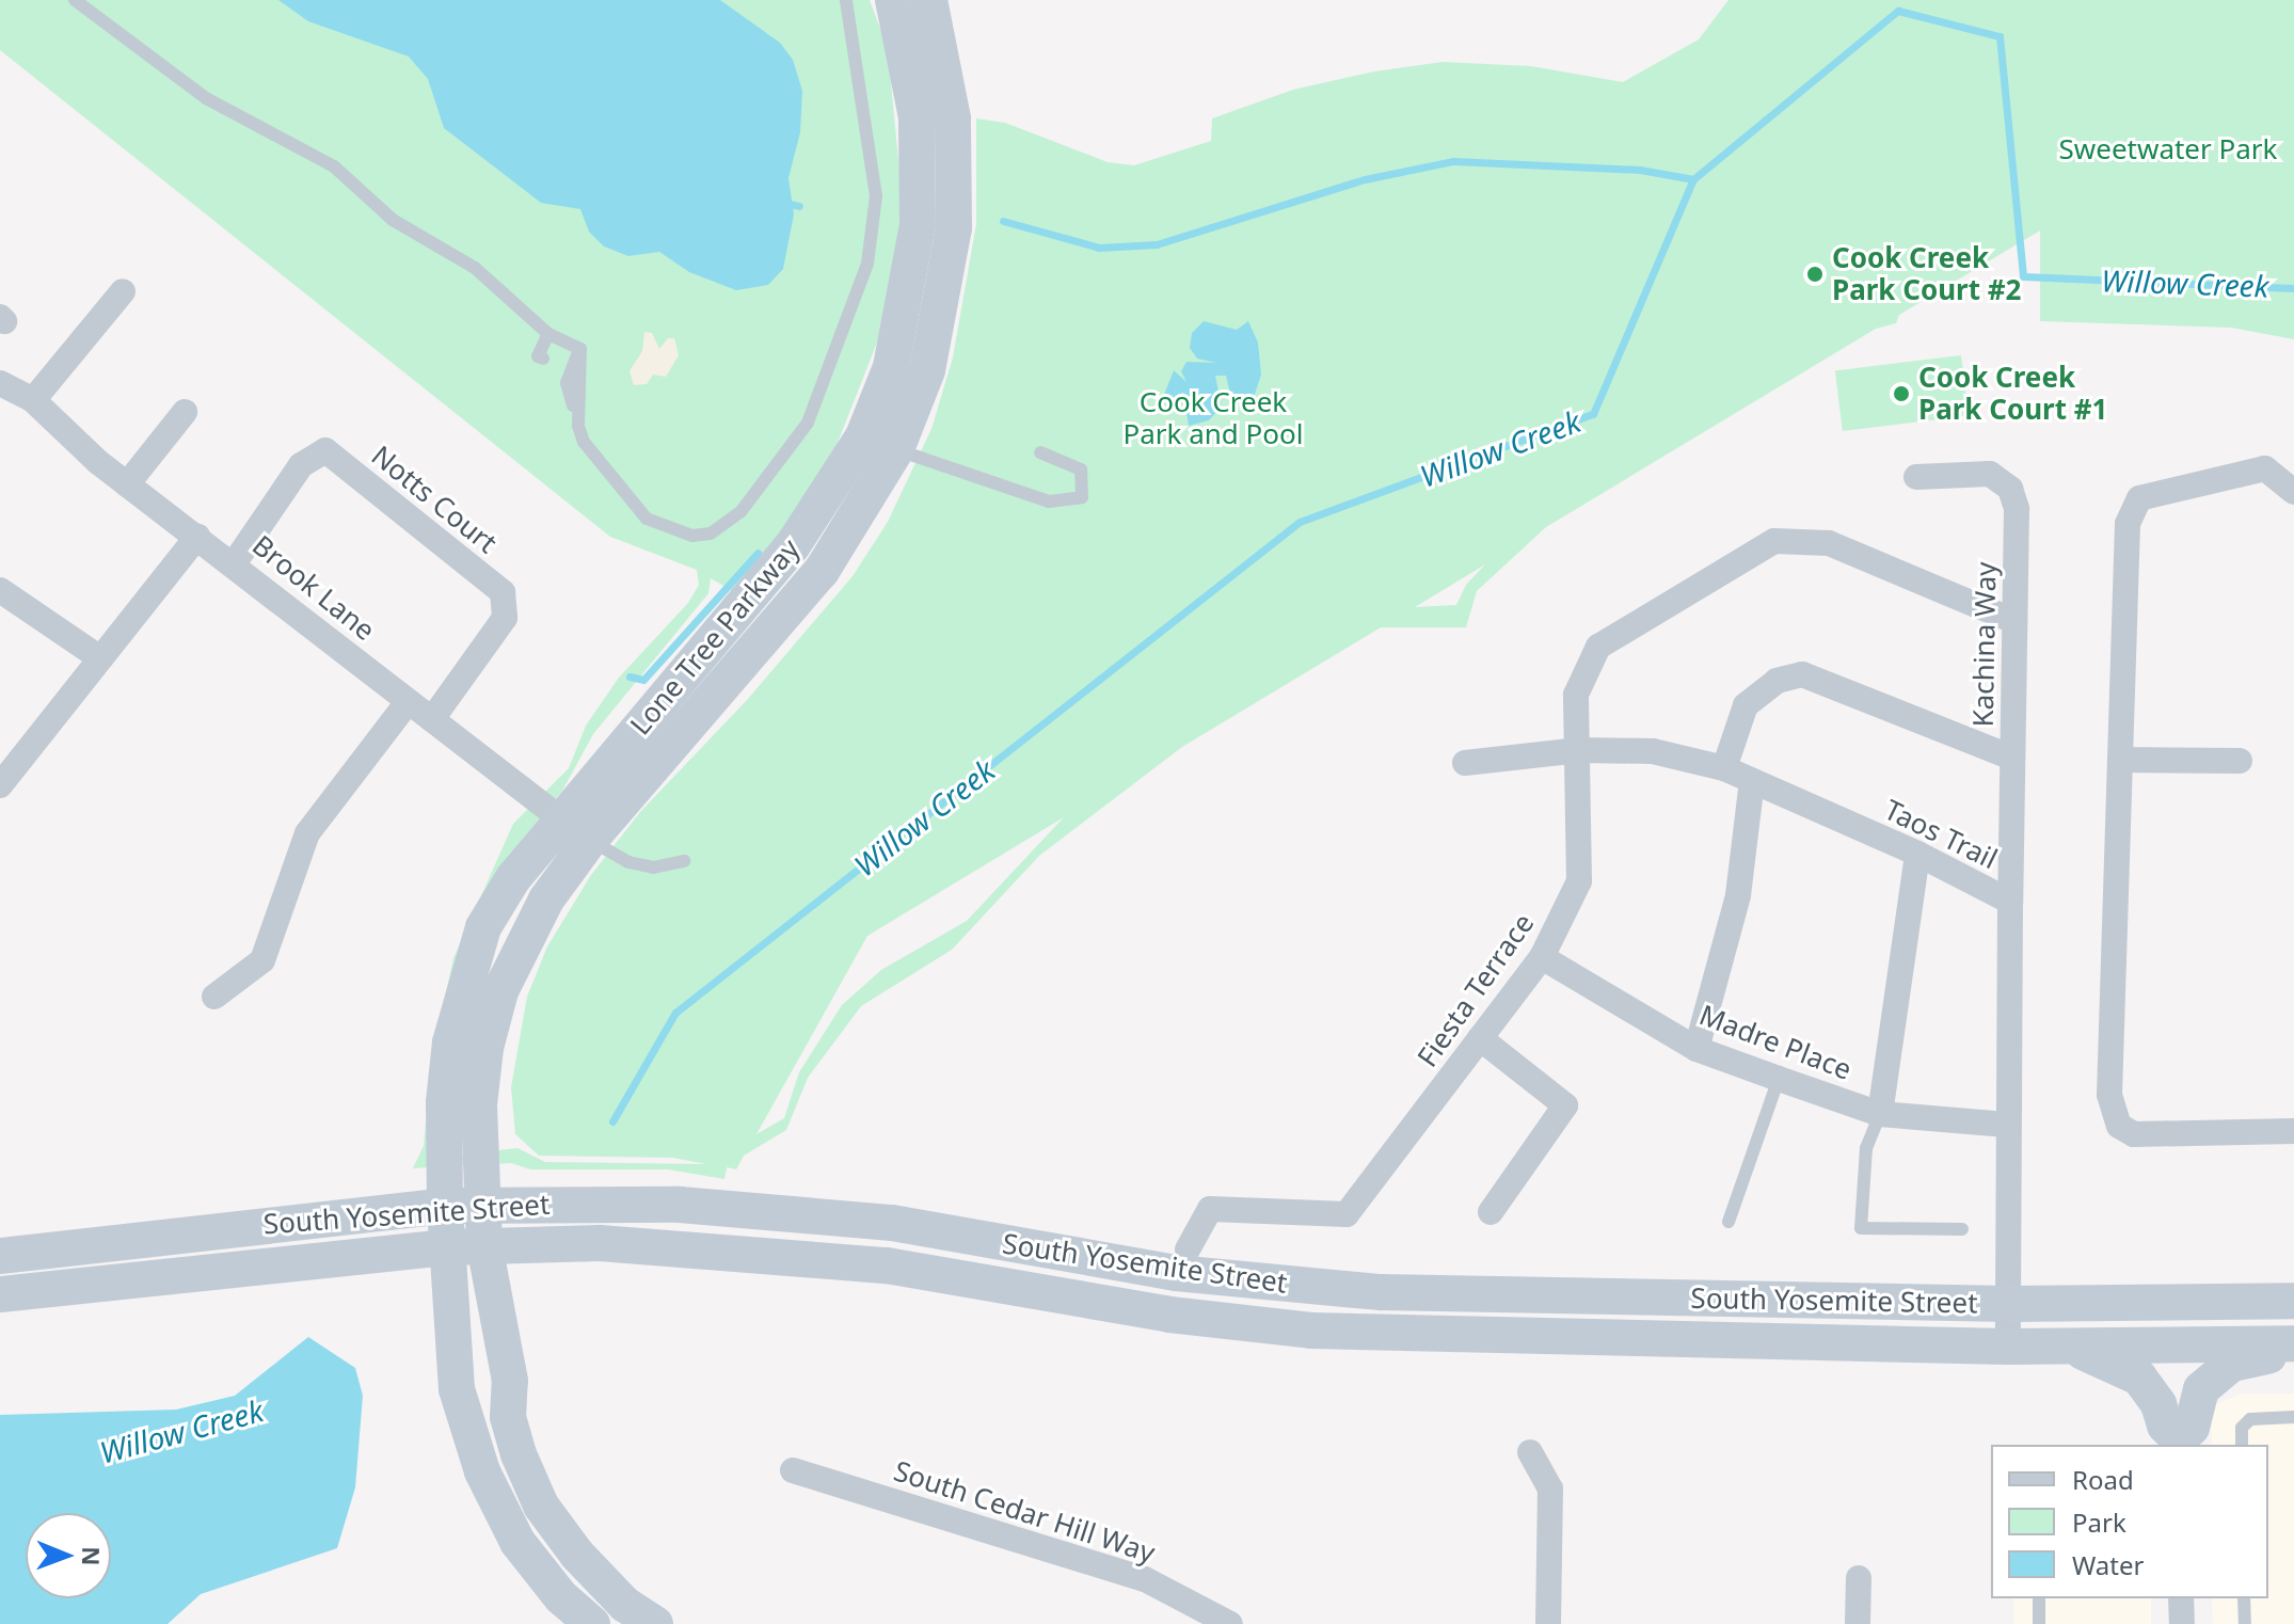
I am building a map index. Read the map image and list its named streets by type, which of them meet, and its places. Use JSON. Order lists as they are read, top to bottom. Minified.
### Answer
{"streets":{"main road":["Lone Tree Parkway","South Yosemite Street"],"street":["Notts Court","Brook Lane","Kachina Way","Taos Trail","Fiesta Terrace","Madre Place","South Cedar Hill Way"]},"crossings":[["Notts Court","Brook Lane"],["Brook Lane","Lone Tree Parkway"],["Lone Tree Parkway","South Yosemite Street"],["Kachina Way","Taos Trail"],["Kachina Way","Fiesta Terrace"],["Taos Trail","Fiesta Terrace"],["Taos Trail","Madre Place"],["Taos Trail","South Yosemite Street"],["Fiesta Terrace","Madre Place"]],"water":["Willow Creek"],"parks":["Sweetwater Park","Cook Creek Park and Pool"],"places":["Cook Creek Park Court #2","Cook Creek Park Court #1"],"legend":["Road","Park","Water"],"north":"right"}
